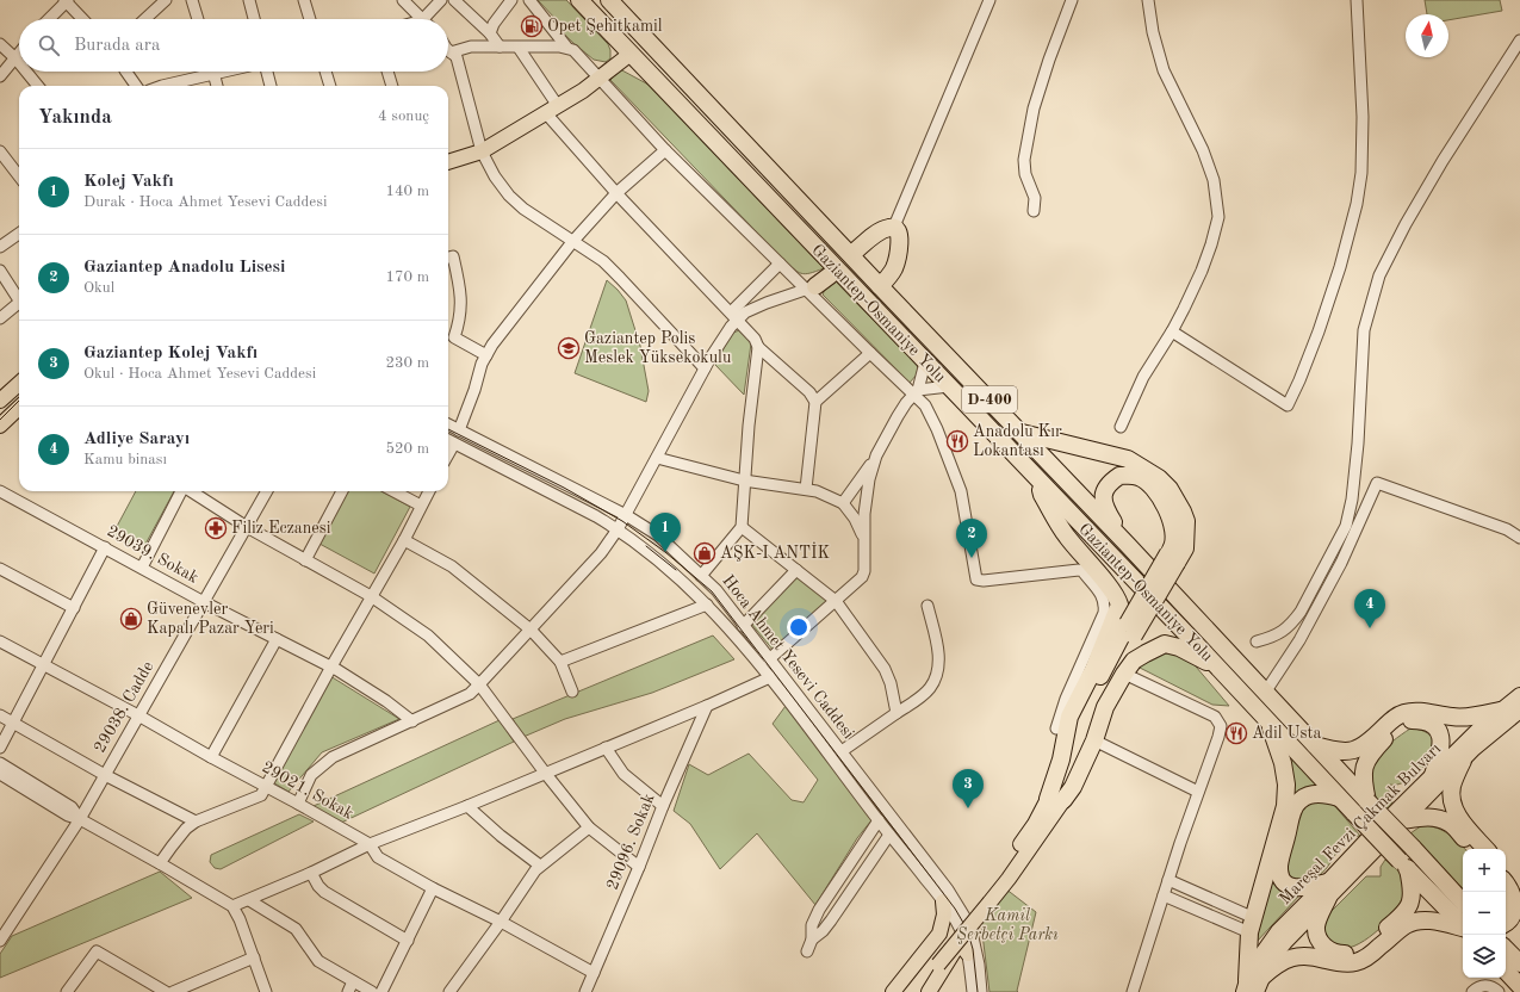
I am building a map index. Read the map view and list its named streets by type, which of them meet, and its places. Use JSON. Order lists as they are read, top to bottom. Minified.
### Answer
{"streets":{"highway":["Gaziantep-Osmaniye Yolu","D-400"],"main road":["Mareşal Fevzi Çakmak Bulvarı"],"street":["29039. Sokak","Hoca Ahmet Yesevi Caddesi","29038. Cadde","29021. Sokak","29096. Sokak"]},"crossings":[["29039. Sokak","29038. Cadde"],["29038. Cadde","29021. Sokak"],["29021. Sokak","29096. Sokak"]],"parks":["Kamil Şerbetçi Parkı"],"places":{"fuel station":["Opet Şehitkamil"],"school or university":["Gaziantep Polis Meslek Yüksekokulu"],"restaurant":["Anadolu Kır Lokantası","Adil Usta"],"pharmacy":["Filiz Eczanesi"],"shop":["AŞK-I ANTİK","Güvenevler Kapalı Pazar Yeri"]},"north":"top","page":{"search":"Burada ara","heading":["Yakında","4 sonuç"],"list":[{"mark":"1","name":"Kolej Vakfı","note":"Durak · Hoca Ahmet Yesevi Caddesi","value":"140 m"},{"mark":"2","name":"Gaziantep Anadolu Lisesi","note":"Okul","value":"170 m"},{"mark":"3","name":"Gaziantep Kolej Vakfı","note":"Okul · Hoca Ahmet Yesevi Caddesi","value":"230 m"},{"mark":"4","name":"Adliye Sarayı","note":"Kamu binası","value":"520 m"}],"pins":["1","2","4","3"],"map_buttons":["+","−"]}}
